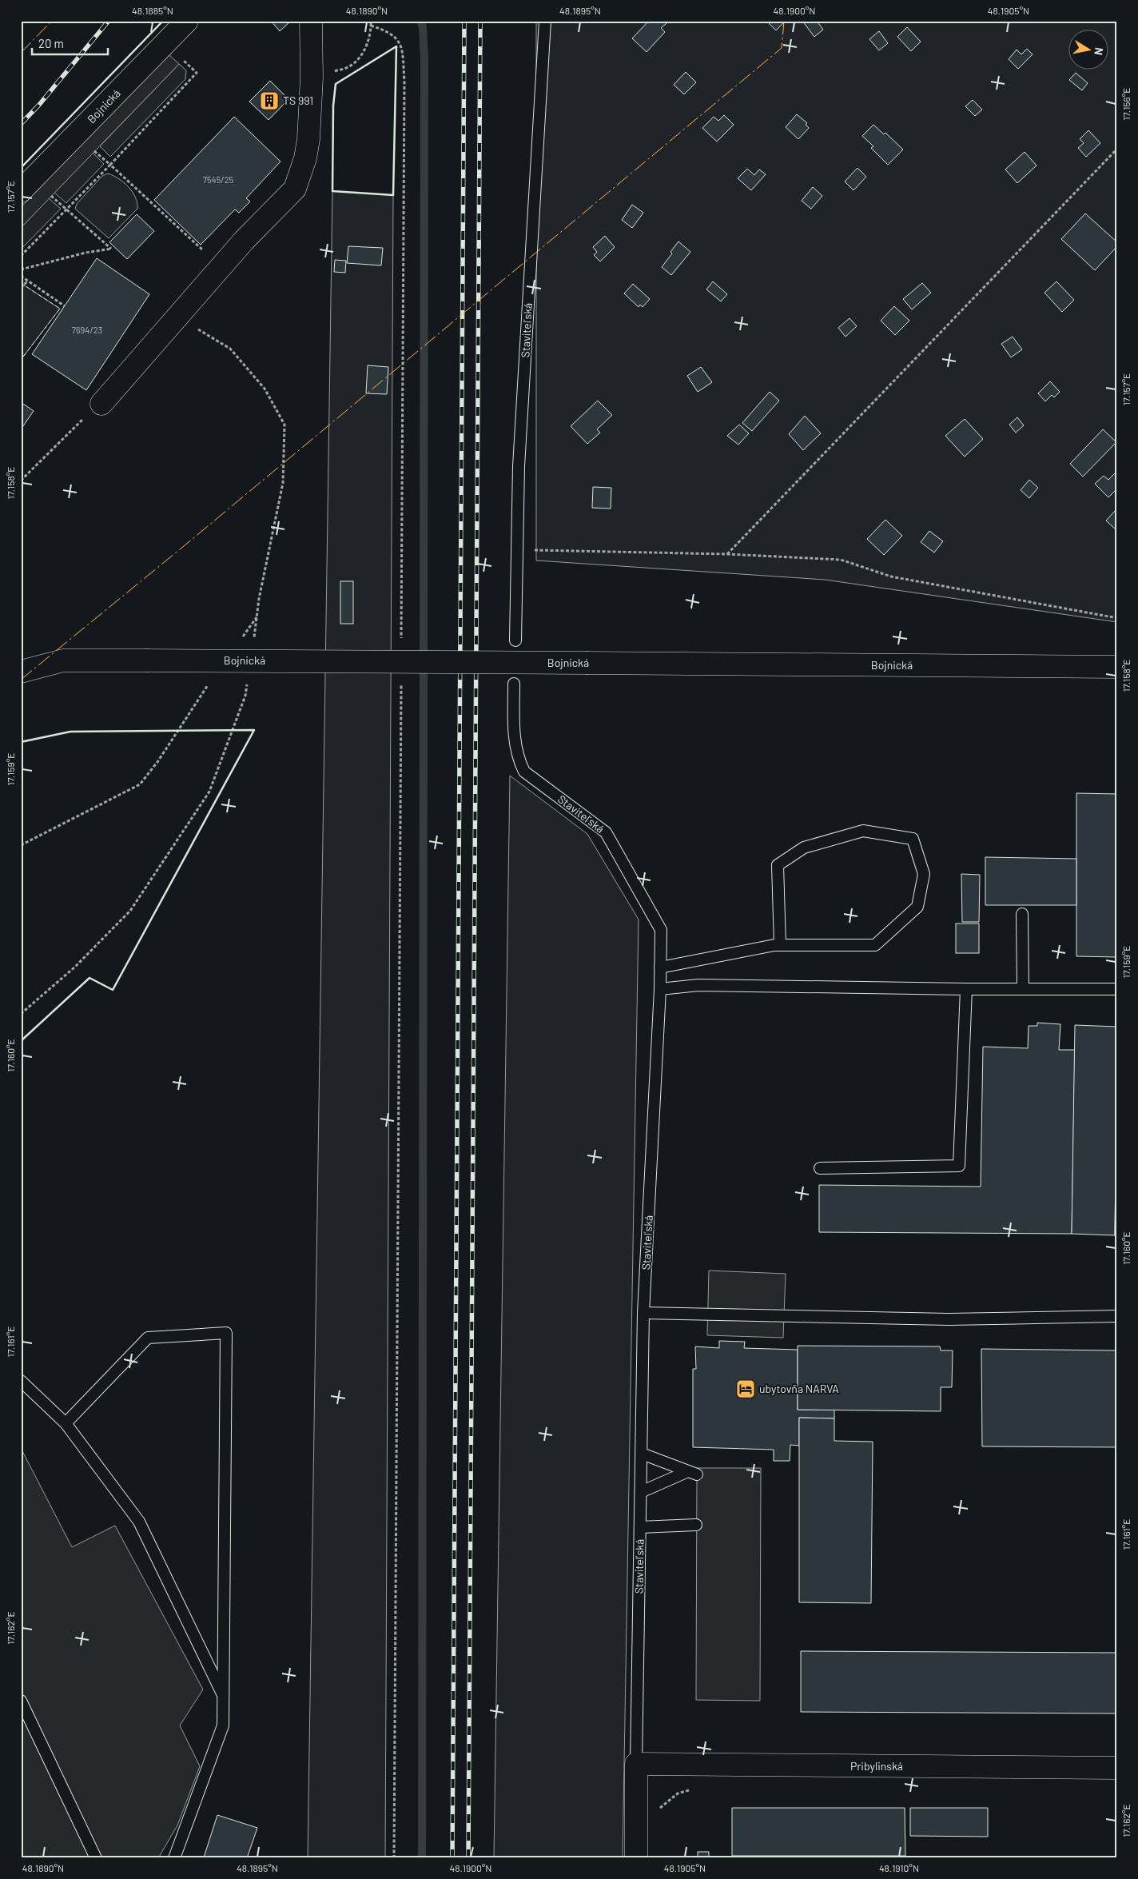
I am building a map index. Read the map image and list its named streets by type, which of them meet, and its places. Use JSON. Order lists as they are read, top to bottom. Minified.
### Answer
{"streets":{"street":["Bojnická","Staviteľská","Pribylinská"]},"crossings":[["Staviteľská","Pribylinská"]],"places":{"building":["TS 991"],"hotel":["ubytovňa NARVA"]},"house_numbers":["7545/25","7694/23"],"scale_bar":"20 m","north":"right","coordinates":["48.1885°N","48.1890°N","48.1895°N","48.1900°N","48.1905°N","17.156°E","17.157°E","17.158°E","17.159°E","17.160°E","17.161°E","17.162°E","48.1910°N"]}
